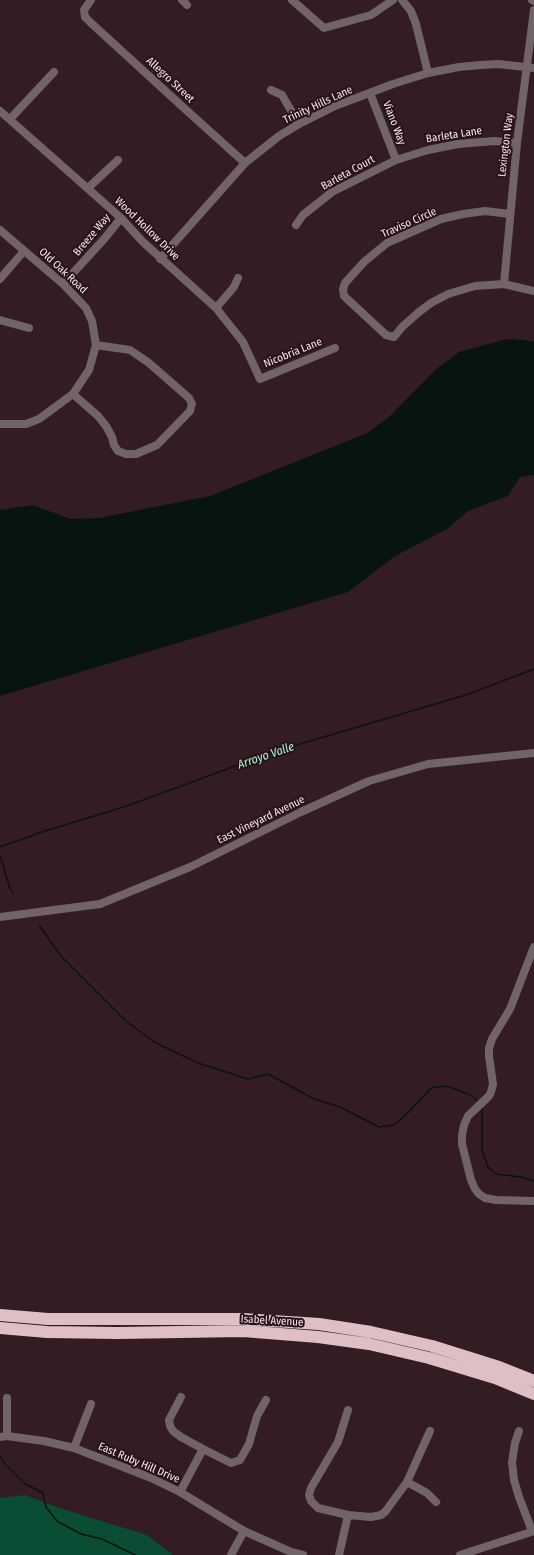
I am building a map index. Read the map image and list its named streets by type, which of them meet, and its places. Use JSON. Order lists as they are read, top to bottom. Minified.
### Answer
{"streets":{"highway":["Isabel Avenue"],"street":["Allegro Street","Trinity Hills Lane","Viano Way","Barleta Lane","Lexington Way","Barleta Court","Traviso Circle","Wood Hollow Drive","Breeze Way","Old Oak Road","Nicobria Lane","East Vineyard Avenue","East Ruby Hill Drive"]},"crossings":[["Allegro Street","Trinity Hills Lane"],["Trinity Hills Lane","Viano Way"],["Trinity Hills Lane","Lexington Way"],["Trinity Hills Lane","Wood Hollow Drive"],["Viano Way","Barleta Lane"],["Viano Way","Barleta Court"],["Barleta Lane","Lexington Way"],["Barleta Lane","Barleta Court"],["Lexington Way","Traviso Circle"],["Wood Hollow Drive","Breeze Way"],["Wood Hollow Drive","Nicobria Lane"],["Breeze Way","Old Oak Road"]],"water":["Arroyo Valle"]}
